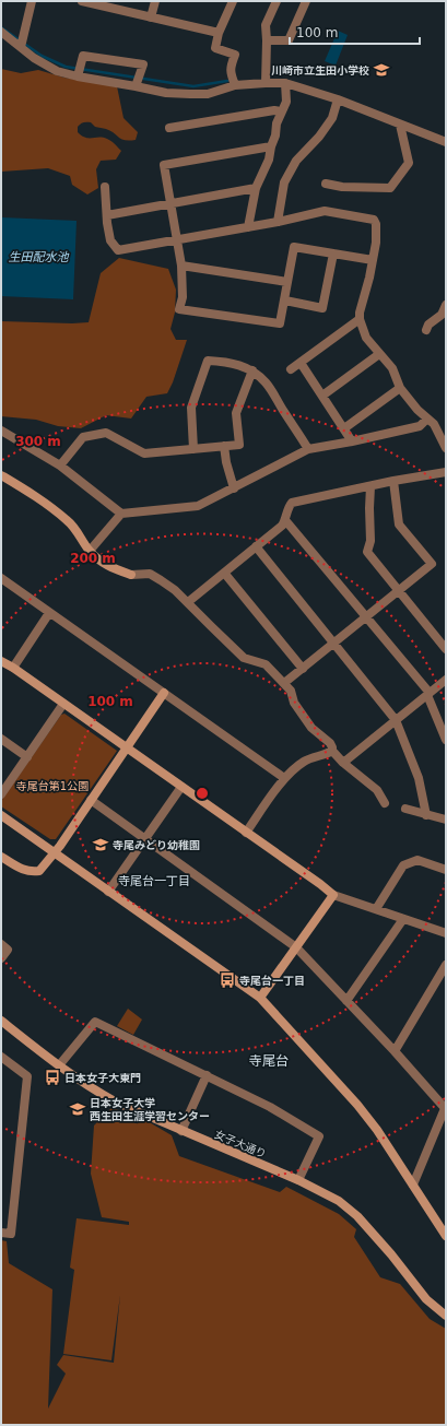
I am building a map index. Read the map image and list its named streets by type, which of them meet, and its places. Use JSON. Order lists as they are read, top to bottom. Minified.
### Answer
{"streets":{"street":["女子大通り"]},"districts":["寺尾台一丁目","寺尾台"],"water":["生田配水池"],"parks":["寺尾台第1公園"],"places":{"school or university":["川崎市立生田小学校","寺尾みどり幼稚園","日本女子大学 西生田生涯学習センター"],"bus stop":["寺尾台一丁目","日本女子大東門"]},"scale_bar":"100 m","rings":["300 m","200 m","100 m"]}
